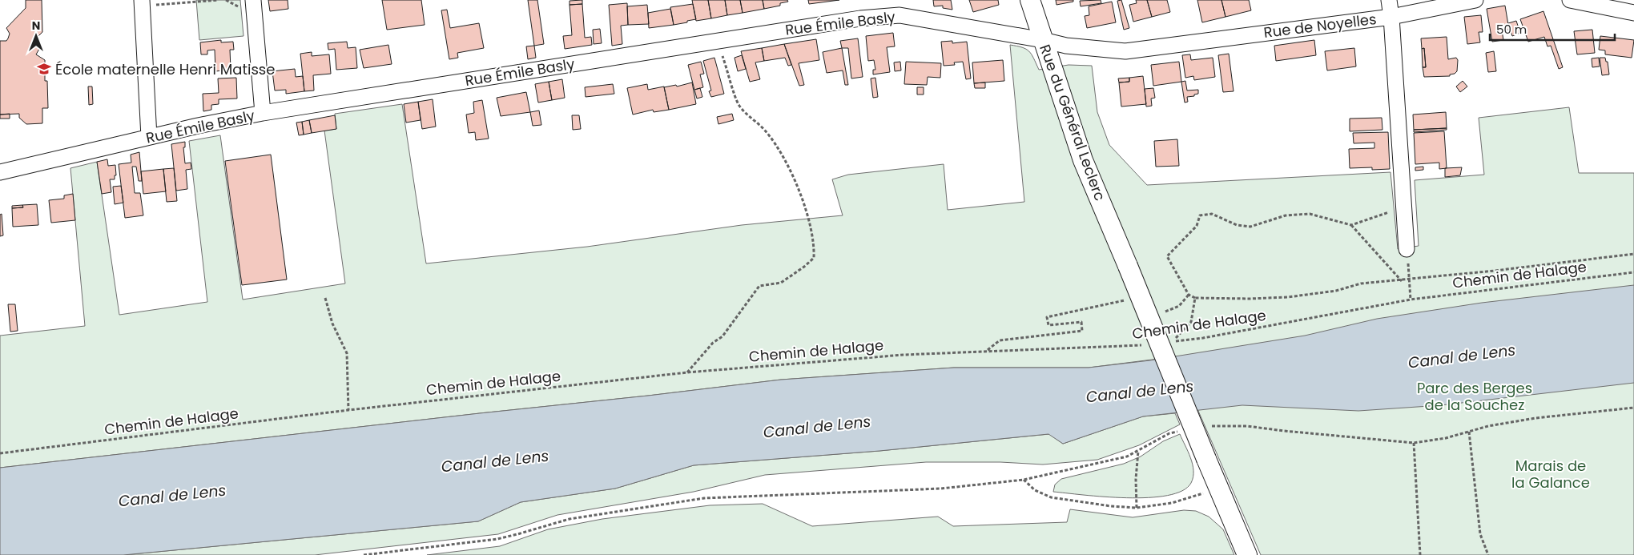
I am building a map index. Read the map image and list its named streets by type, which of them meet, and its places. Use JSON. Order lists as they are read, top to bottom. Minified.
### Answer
{"streets":{"street":["Rue Émile Basly","Rue de Noyelles","Rue du Général Leclerc"],"path":["Chemin de Halage"]},"crossings":[["Rue Émile Basly","Rue de Noyelles"],["Rue Émile Basly","Rue du Général Leclerc"],["Rue de Noyelles","Rue du Général Leclerc"]],"water":["Canal de Lens"],"parks":["Parc des Berges de la Souchez","Marais de la Galance"],"places":{"school or university":["École maternelle Henri Matisse"]},"scale_bar":"50 m","north":"top"}
